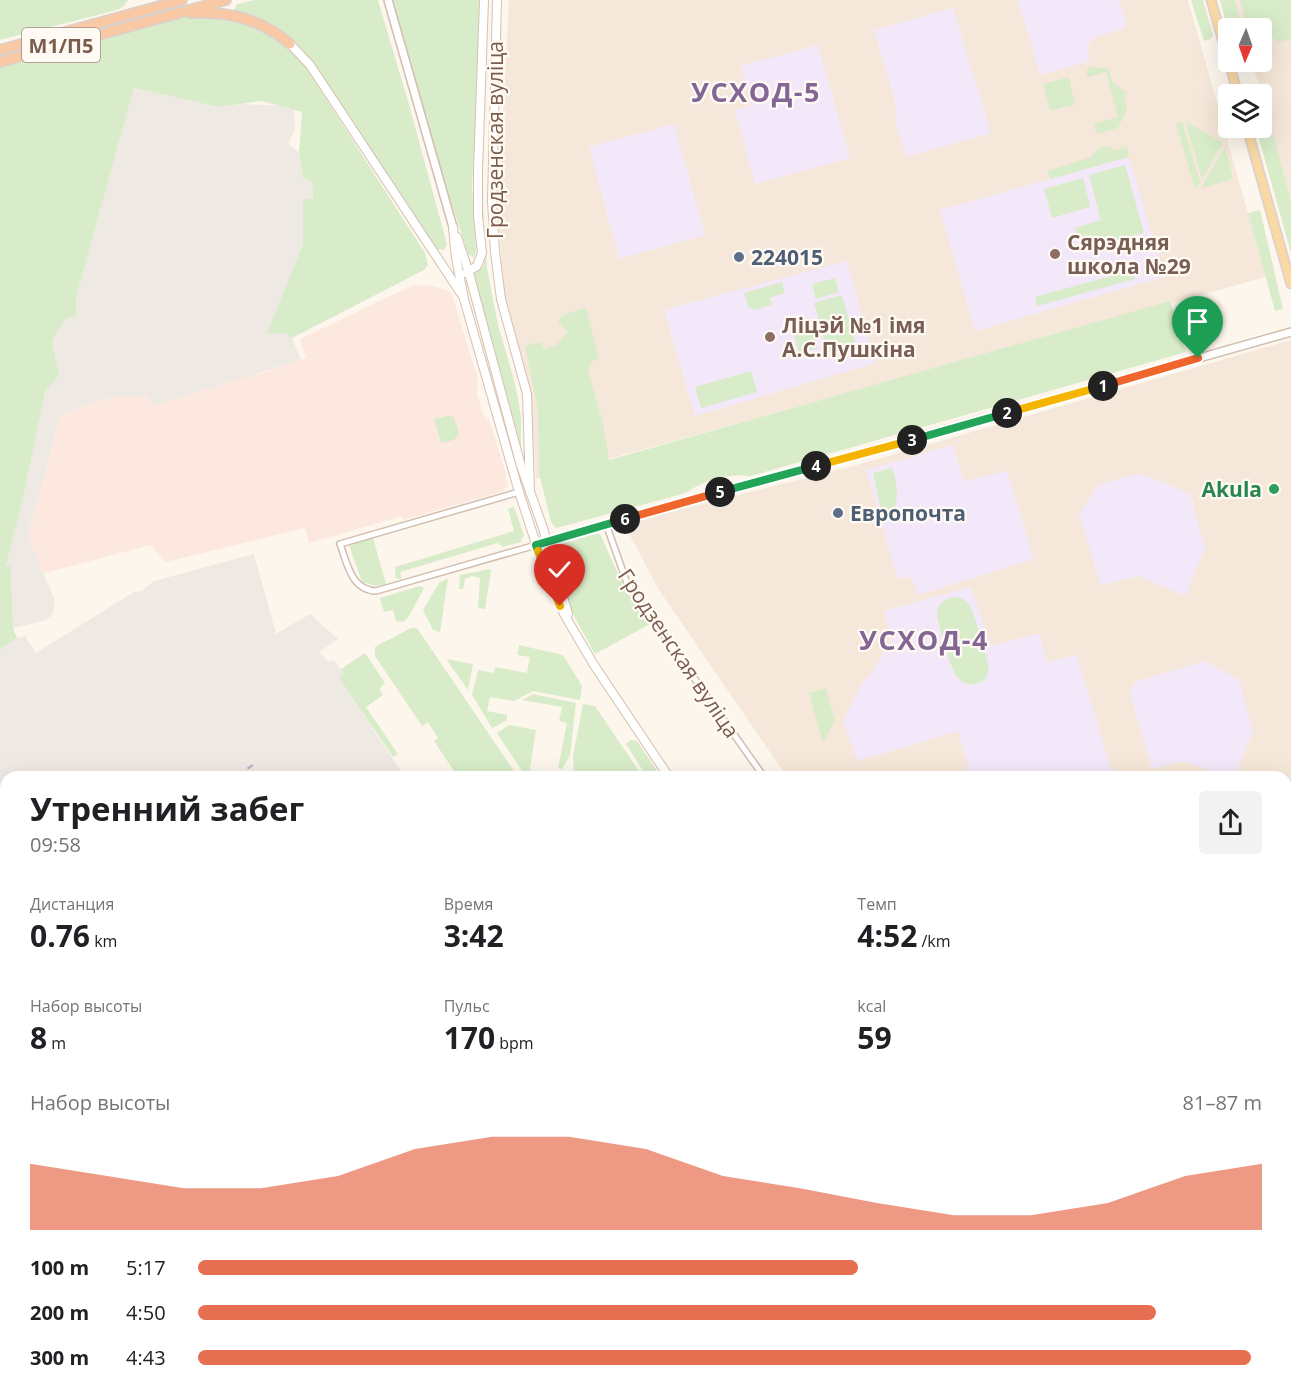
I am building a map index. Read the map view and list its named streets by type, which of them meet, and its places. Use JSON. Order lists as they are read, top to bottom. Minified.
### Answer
{"streets":{"highway":["М1/П5"],"main road":["Гродзенская вуліца"]},"districts":["УСХОД-5","УСХОД-4"],"places":["Сярэдняя школа №29","224015","Ліцэй №1 імя А.С.Пушкіна","Akula","Европочта"],"north":"bottom","page":{"pins":["1","2","3","4","5","6"],"heading":["Утренний забег","09:58"],"stats":[["Дистанция","0.76 km"],["Время","3:42"],["Темп","4:52 /km"],["Набор высоты","8 m"],["Пульс","170 bpm"],["kcal","59"]],"chart":["Набор высоты","81–87 m"],"list":[{"name":"100 m","note":"5:17"},{"name":"200 m","note":"4:50"},{"name":"300 m","note":"4:43"}]}}
